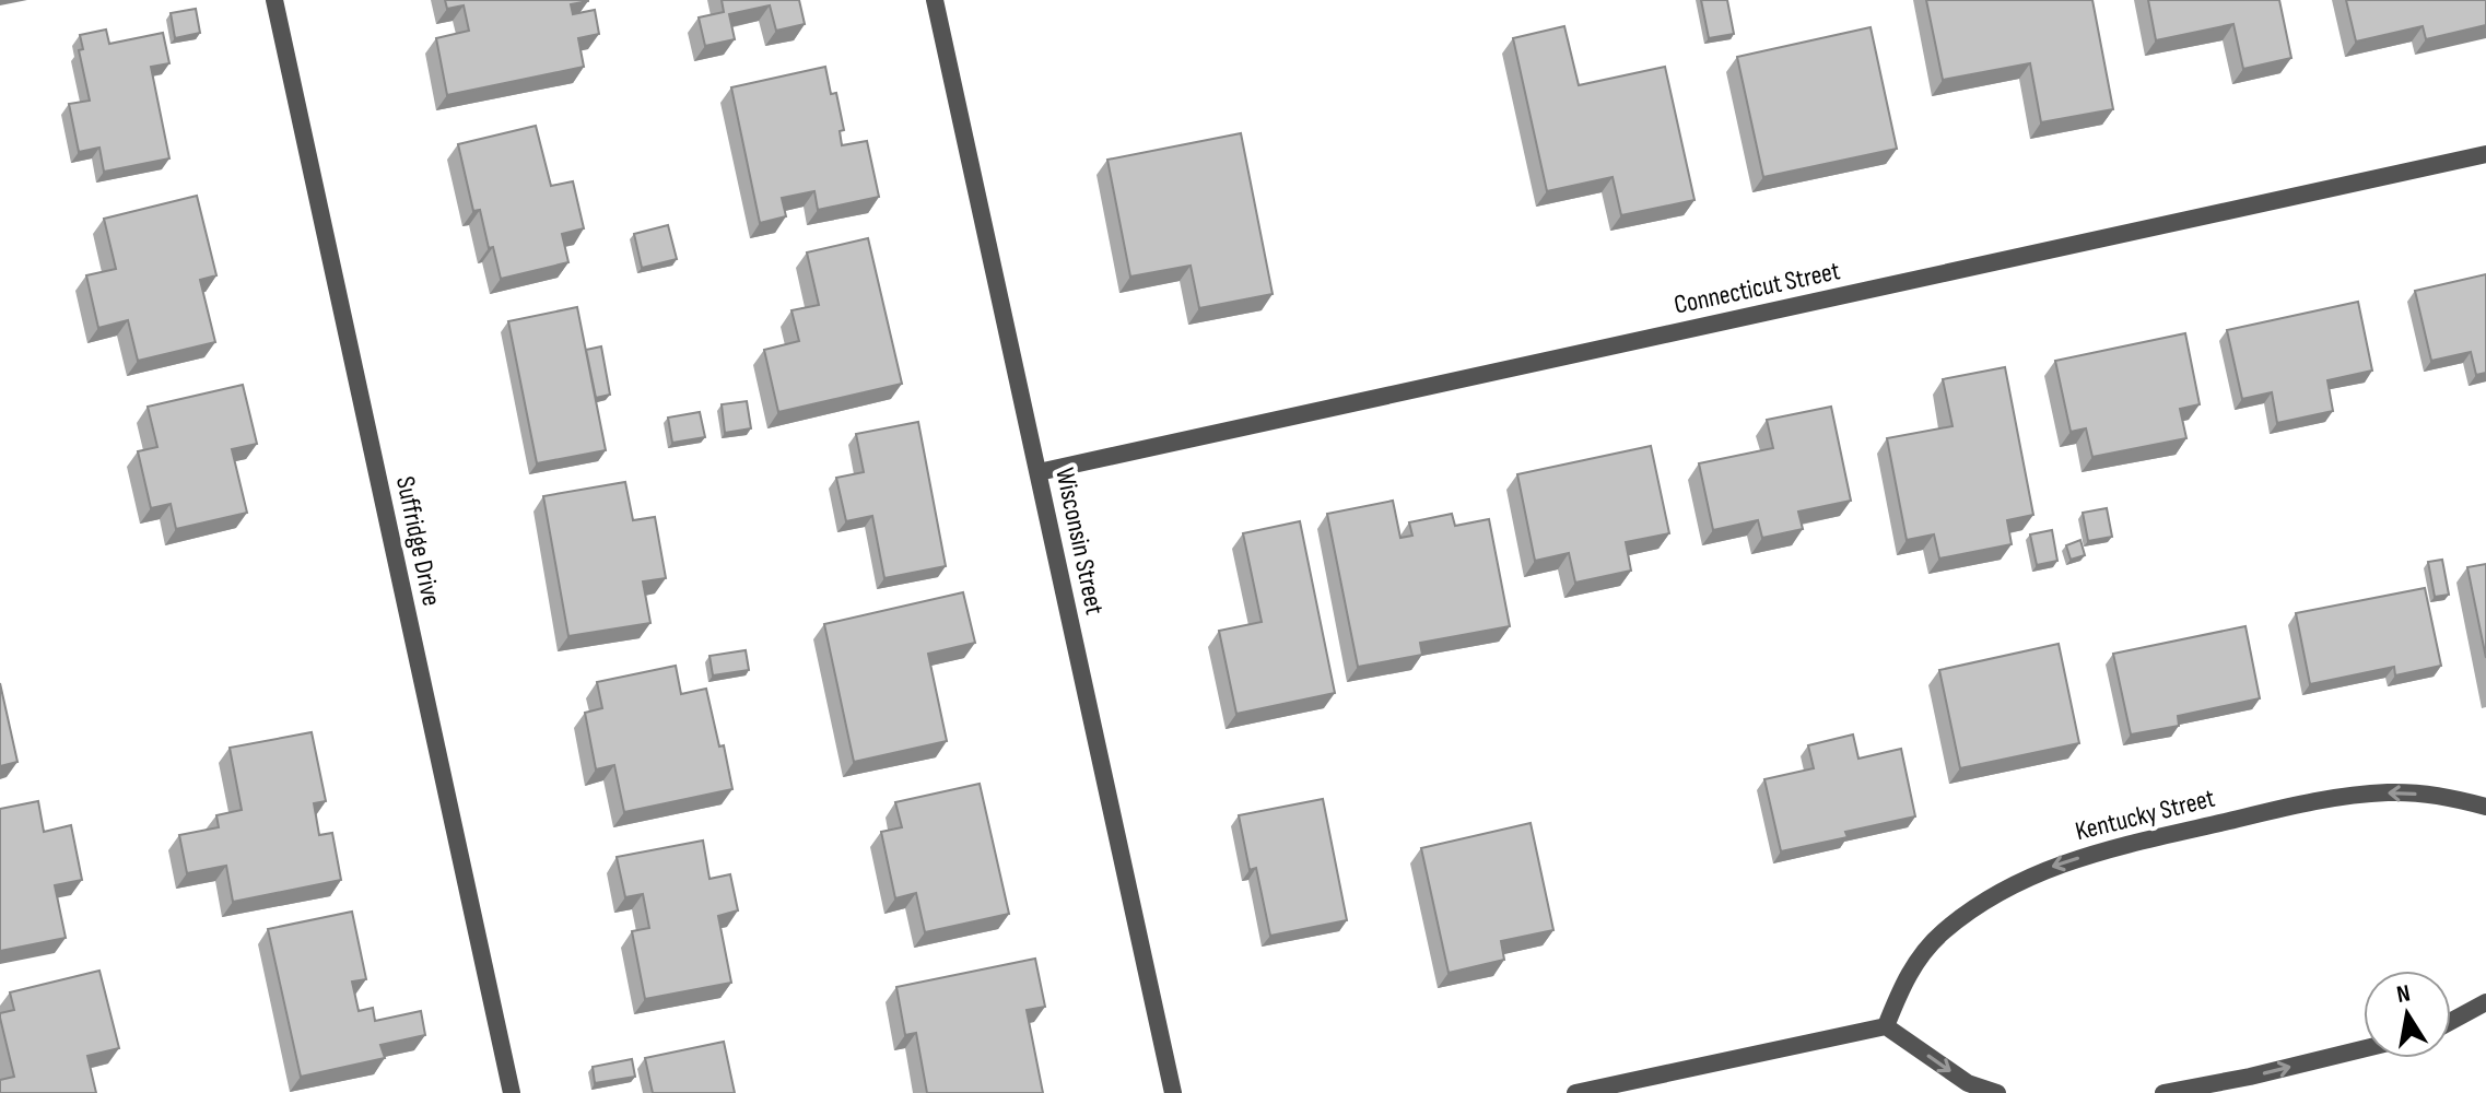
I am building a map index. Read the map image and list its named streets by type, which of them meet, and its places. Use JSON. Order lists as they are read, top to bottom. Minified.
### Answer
{"streets":{"street":["Connecticut Street","Suffridge Drive","Wisconsin Street","Kentucky Street"]},"crossings":[["Connecticut Street","Wisconsin Street"]],"one_way":["Kentucky Street"],"north":"top"}
